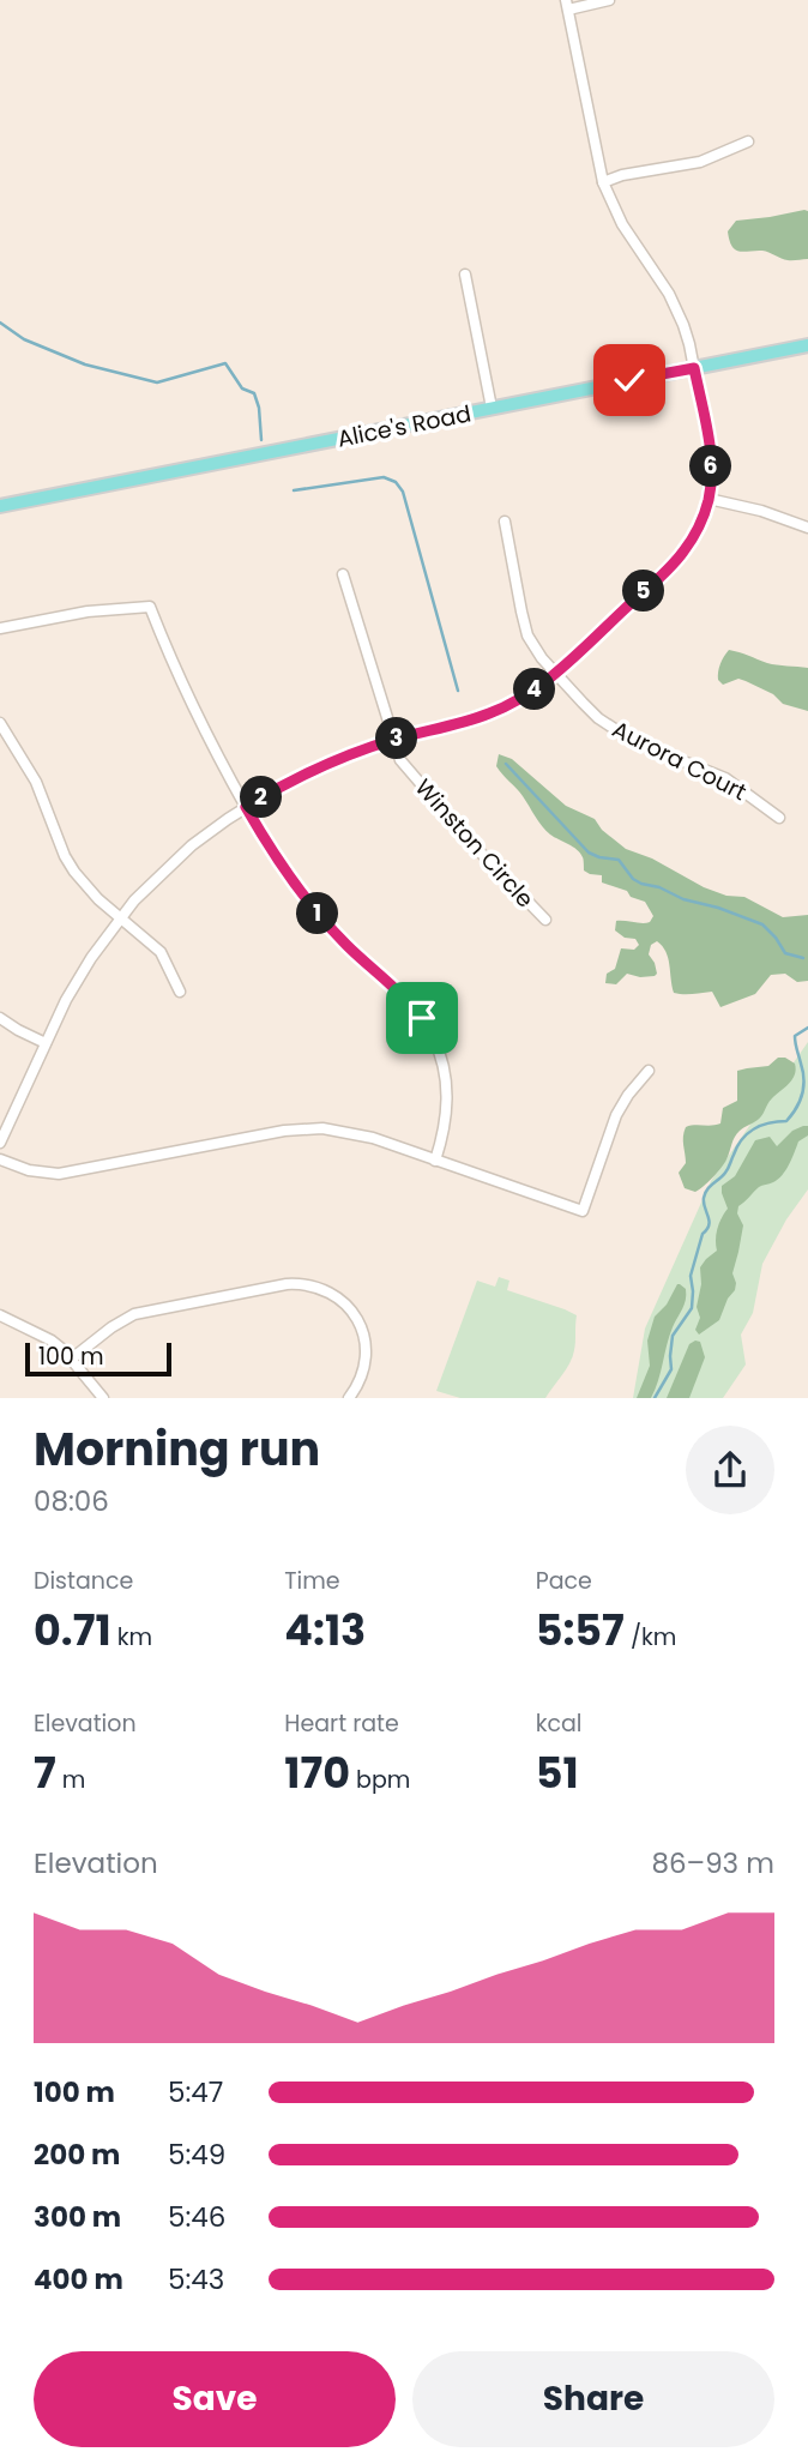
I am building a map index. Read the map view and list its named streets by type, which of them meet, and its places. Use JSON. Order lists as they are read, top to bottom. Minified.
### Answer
{"streets":{"main road":["Alice's Road"],"street":["Aurora Court","Winston Circle"]},"scale_bar":"100 m","page":{"pins":["6","5","4","3","2","1"],"scale":"100 m","heading":["Morning run","08:06"],"stats":[["Distance","0.71 km"],["Time","4:13"],["Pace","5:57 /km"],["Elevation","7 m"],["Heart rate","170 bpm"],["kcal","51"]],"chart":["Elevation","86–93 m"],"list":[{"name":"100 m","note":"5:47"},{"name":"200 m","note":"5:49"},{"name":"300 m","note":"5:46"},{"name":"400 m","note":"5:43"}],"buttons":["Save","Share"]}}
